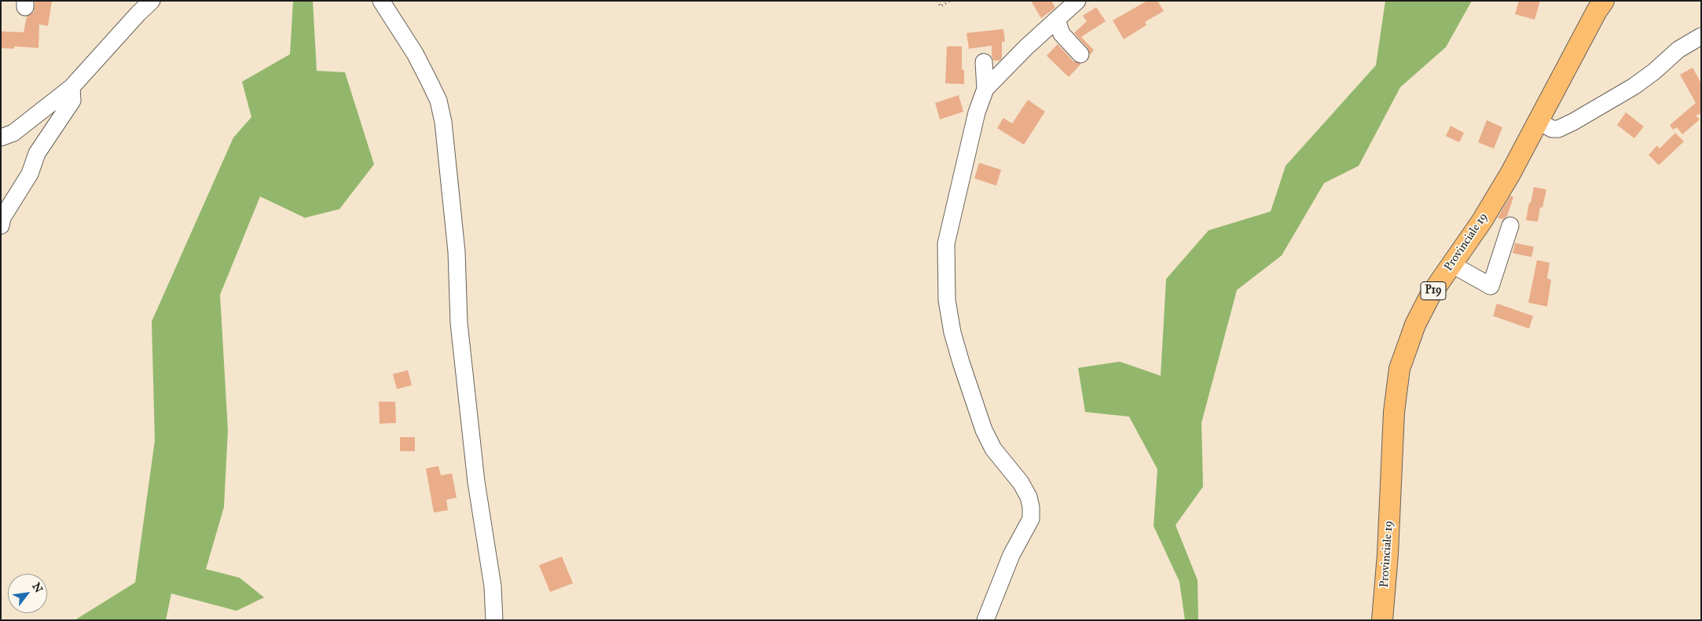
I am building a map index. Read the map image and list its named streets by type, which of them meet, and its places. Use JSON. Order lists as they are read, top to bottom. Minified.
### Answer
{"streets":{"main road":["Provinciale 19","P19"]},"north":"top right"}
